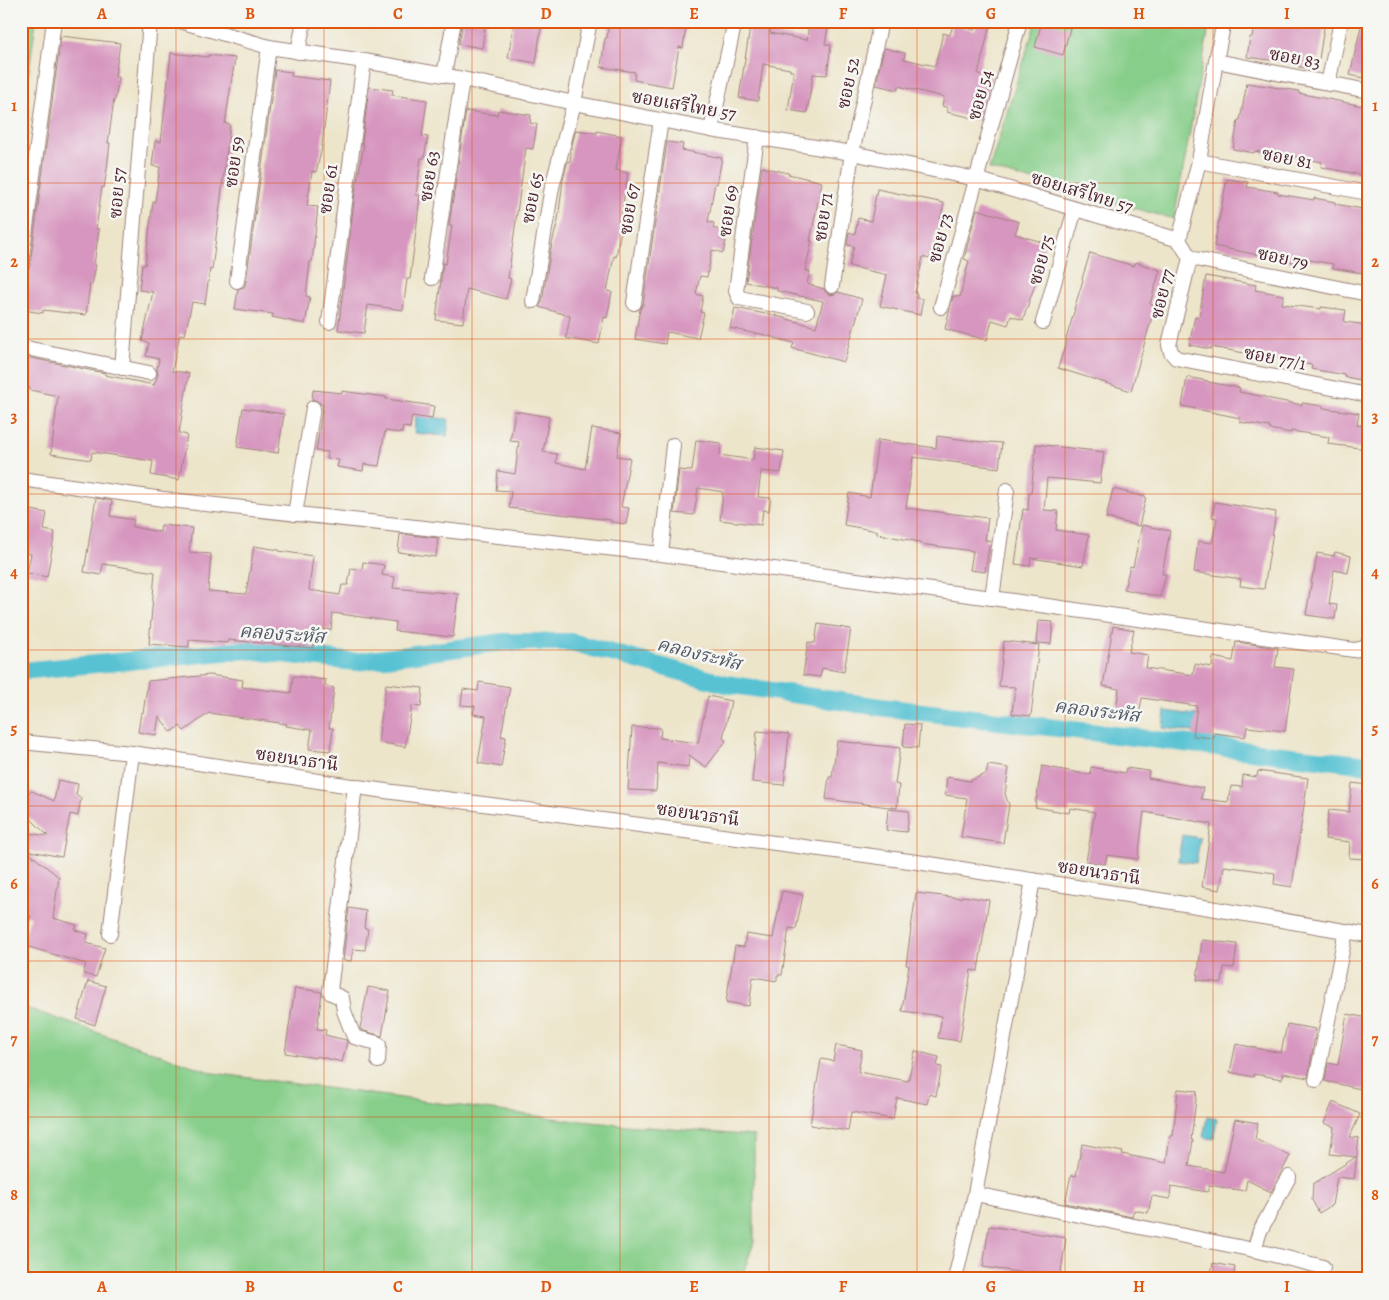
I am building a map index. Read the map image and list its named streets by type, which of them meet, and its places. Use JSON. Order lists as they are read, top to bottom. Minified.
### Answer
{"streets":{"street":["ซอย 83","ซอย 52","ซอย 54","ซอยเสรีไทย 57","ซอย 81","ซอย 59","ซอย 63","ซอย 61","ซอย 57","ซอย 65","ซอย 67","ซอย 69","ซอย 71","ซอย 73","ซอย 79","ซอย 75","ซอย 77","ซอย 77/1","ซอยนวธานี"]},"crossings":[["ซอย 52","ซอยเสรีไทย 57"],["ซอย 52","ซอย 71"],["ซอย 54","ซอยเสรีไทย 57"],["ซอย 54","ซอย 73"],["ซอยเสรีไทย 57","ซอย 59"],["ซอยเสรีไทย 57","ซอย 63"],["ซอยเสรีไทย 57","ซอย 61"],["ซอยเสรีไทย 57","ซอย 65"],["ซอยเสรีไทย 57","ซอย 67"],["ซอยเสรีไทย 57","ซอย 69"],["ซอยเสรีไทย 57","ซอย 71"],["ซอยเสรีไทย 57","ซอย 73"],["ซอยเสรีไทย 57","ซอย 75"],["ซอยเสรีไทย 57","ซอย 77"],["ซอย 79","ซอย 77"],["ซอย 77","ซอย 77/1"]],"water":["คลองระหัส"],"grid":{"columns":["A","B","C","D","E","F","G","H","I"],"rows":["1","2","3","4","5","6","7","8"]}}
